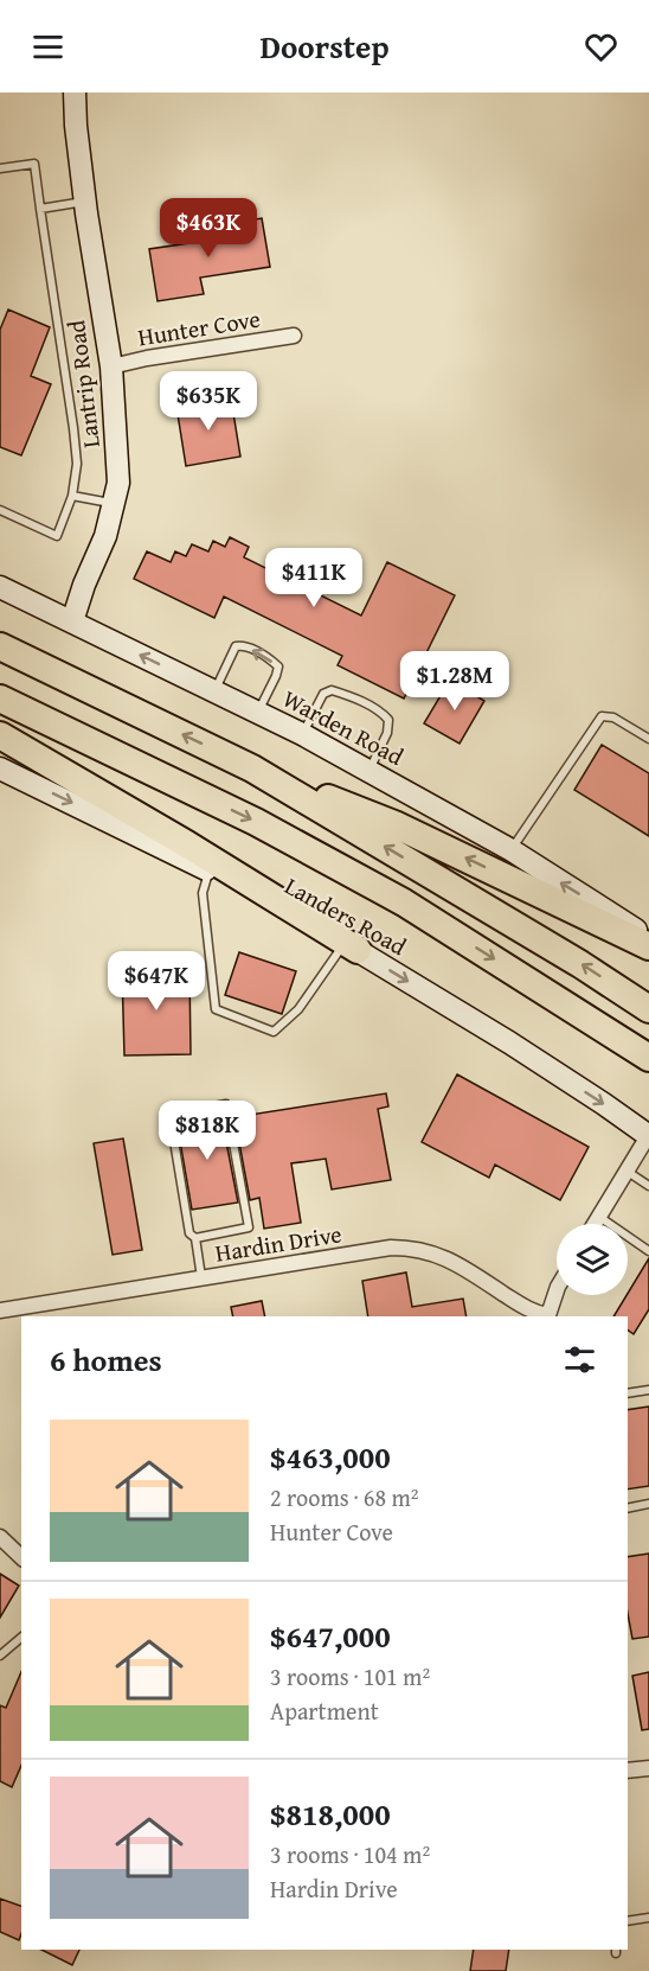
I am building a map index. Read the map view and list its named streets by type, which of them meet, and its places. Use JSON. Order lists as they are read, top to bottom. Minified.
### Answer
{"streets":{"main road":["Lantrip Road","Warden Road","Landers Road"],"street":["Hunter Cove","Hardin Drive"]},"crossings":[["Hunter Cove","Lantrip Road"],["Lantrip Road","Warden Road"]],"one_way":["Warden Road","Landers Road"],"page":{"header":"Doorstep","price":["$463K","$635K","$411K","$1.28M","$647K","$818K"],"heading":"6 homes","list":[{"name":"$463,000","note":"2 rooms · 68 m² · Hunter Cove"},{"name":"$647,000","note":"3 rooms · 101 m² · Apartment"},{"name":"$818,000","note":"3 rooms · 104 m² · Hardin Drive"}]}}
